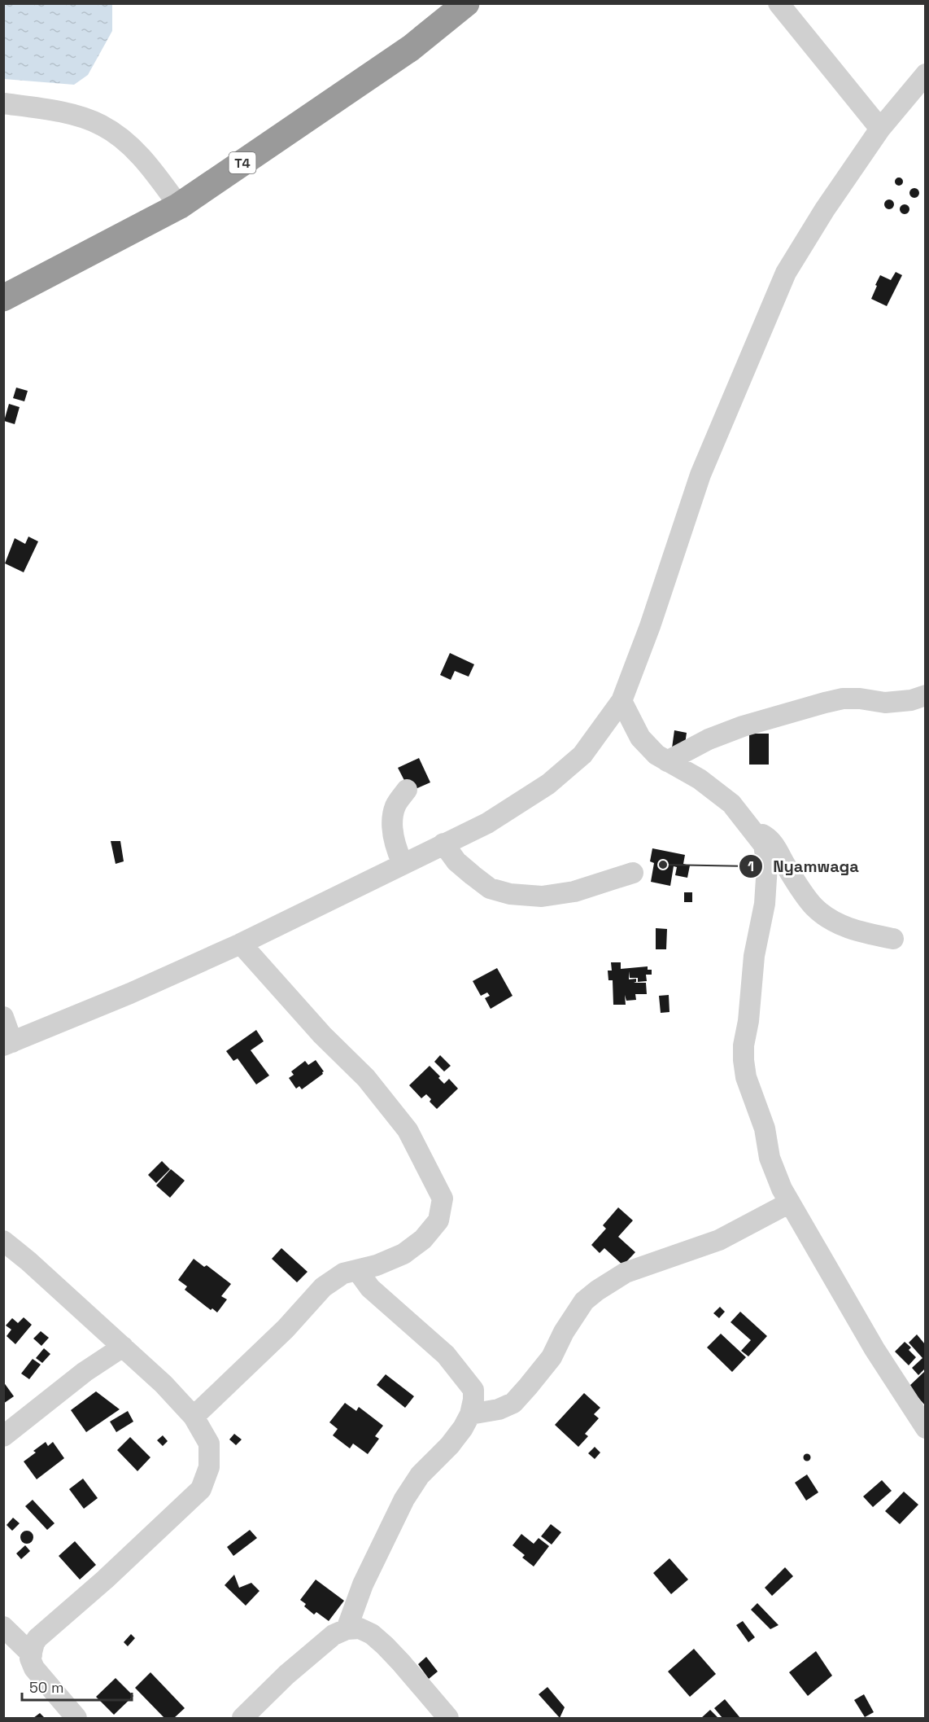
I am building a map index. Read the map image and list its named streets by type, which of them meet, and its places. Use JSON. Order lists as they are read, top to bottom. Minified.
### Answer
{"streets":{"highway":["T4"]},"places":["Nyamwaga"],"scale_bar":"50 m"}
